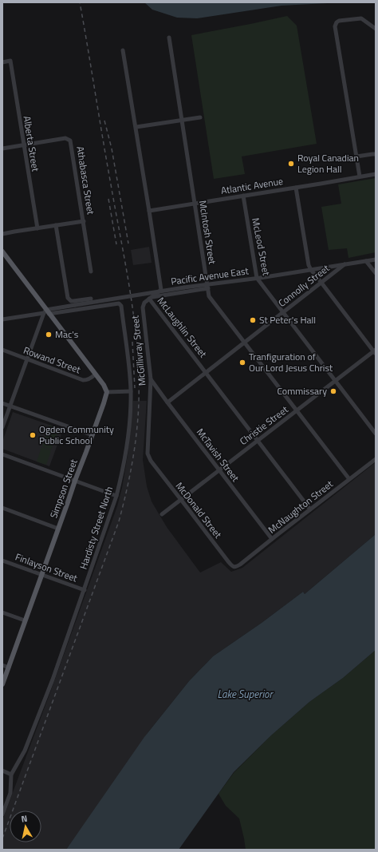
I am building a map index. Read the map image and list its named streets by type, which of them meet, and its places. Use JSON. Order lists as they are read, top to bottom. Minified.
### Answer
{"streets":{"main road":["Simpson Street"],"street":["Alberta Street","Athabasca Street","Atlantic Avenue","McIntosh Street","McLeod Street","Pacific Avenue East","Connolly Street","McLaughlin Street","McGillivray Street","Rowand Street","Christie Street","McTavish Street","McNaughton Street","McDonald Street","Hardisty Street North","Finlayson Street"]},"crossings":[["Alberta Street","Athabasca Street"],["Atlantic Avenue","McIntosh Street"],["Atlantic Avenue","McLeod Street"],["Atlantic Avenue","McLaughlin Street"],["McIntosh Street","Pacific Avenue East"],["McIntosh Street","Connolly Street"],["McIntosh Street","Christie Street"],["McIntosh Street","McNaughton Street"],["McLeod Street","Pacific Avenue East"],["McLeod Street","Connolly Street"],["McLeod Street","Christie Street"],["Pacific Avenue East","Connolly Street"],["Pacific Avenue East","Hardisty Street North"],["Connolly Street","McLaughlin Street"],["Connolly Street","McTavish Street"],["McLaughlin Street","McGillivray Street"],["McLaughlin Street","Christie Street"],["McLaughlin Street","McNaughton Street"],["McGillivray Street","McTavish Street"],["McGillivray Street","McDonald Street"],["Christie Street","McTavish Street"],["Christie Street","McDonald Street"],["McTavish Street","McNaughton Street"],["Simpson Street","Finlayson Street"],["McNaughton Street","McDonald Street"],["Hardisty Street North","Finlayson Street"]],"water":["Lake Superior"],"places":["Royal Canadian Legion Hall","St Peter's Hall","Mac's","Tranfiguration of Our Lord Jesus Christ","Commissary","Ogden Community Public School"],"north":"top"}
